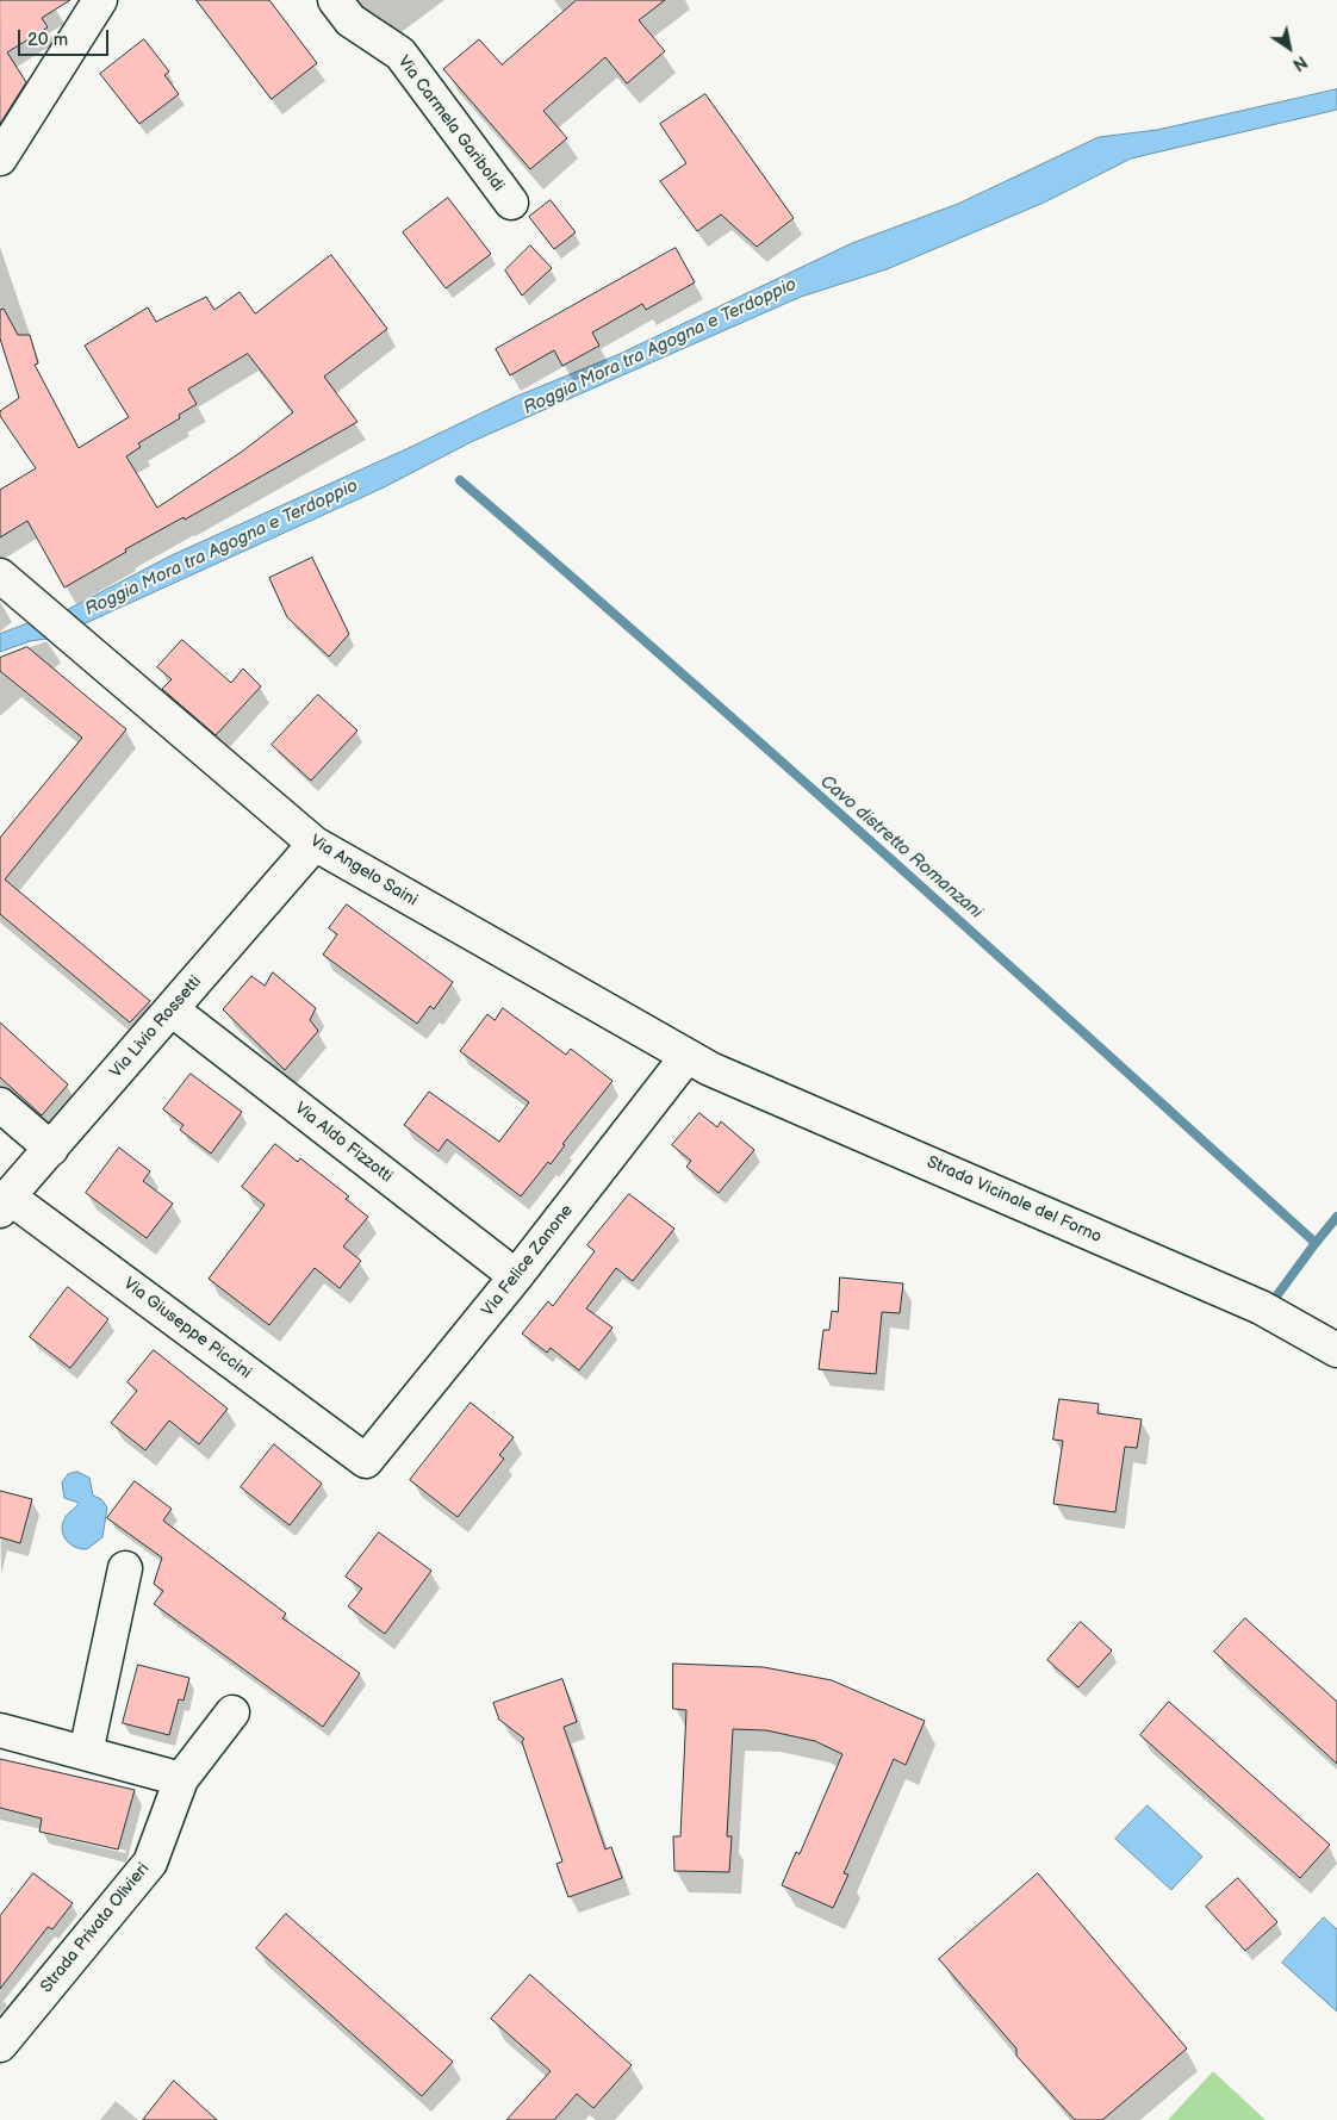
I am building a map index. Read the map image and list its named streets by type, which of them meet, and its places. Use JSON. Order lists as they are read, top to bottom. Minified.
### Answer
{"streets":{"street":["Via Carmela Gariboldi","Via Angelo Saini","Via Livio Rossetti","Via Aldo Fizzotti","Strada Vicinale del Forno","Via Felice Zanone","Via Giuseppe Piccini","Strada Privata Olivieri"]},"crossings":[["Via Angelo Saini","Via Livio Rossetti"],["Via Angelo Saini","Strada Vicinale del Forno"],["Via Angelo Saini","Via Felice Zanone"],["Via Livio Rossetti","Via Aldo Fizzotti"],["Via Livio Rossetti","Via Giuseppe Piccini"],["Via Aldo Fizzotti","Via Felice Zanone"],["Strada Vicinale del Forno","Via Felice Zanone"],["Via Felice Zanone","Via Giuseppe Piccini"]],"water":["Roggia Mora tra Agogna e Terdoppio","Cavo distretto Romanzani"],"scale_bar":"20 m","north":"bottom right"}
